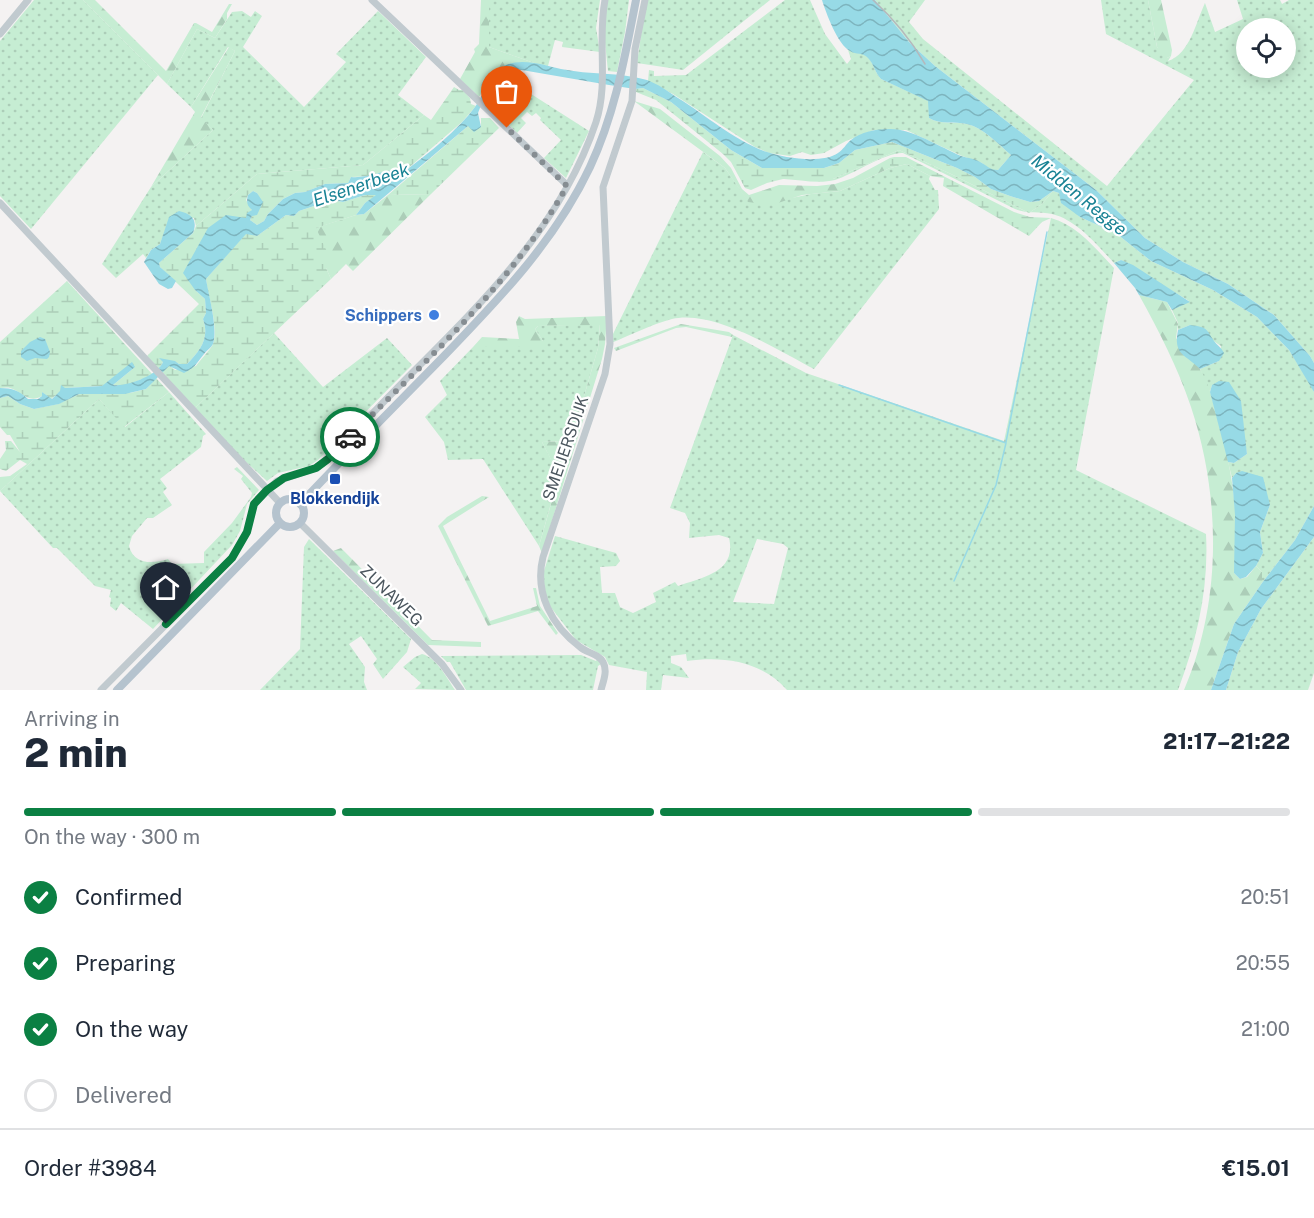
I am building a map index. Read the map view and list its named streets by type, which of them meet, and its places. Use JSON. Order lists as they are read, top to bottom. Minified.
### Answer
{"streets":{"street":["SMEIJERSDIJK","ZUNAWEG"]},"water":["Elsenerbeek","Midden Regge"],"places":{"other":["Schippers"],"transit":["Blokkendijk"]},"page":{"heading":["2 min","Arriving in","21:17–21:22"],"panel":["Order #3984","€15.01"],"bar":"On the way · 300 m","list":[["Confirmed","20:51"],["Preparing","20:55"],["On the way","21:00"],"Delivered"]}}
